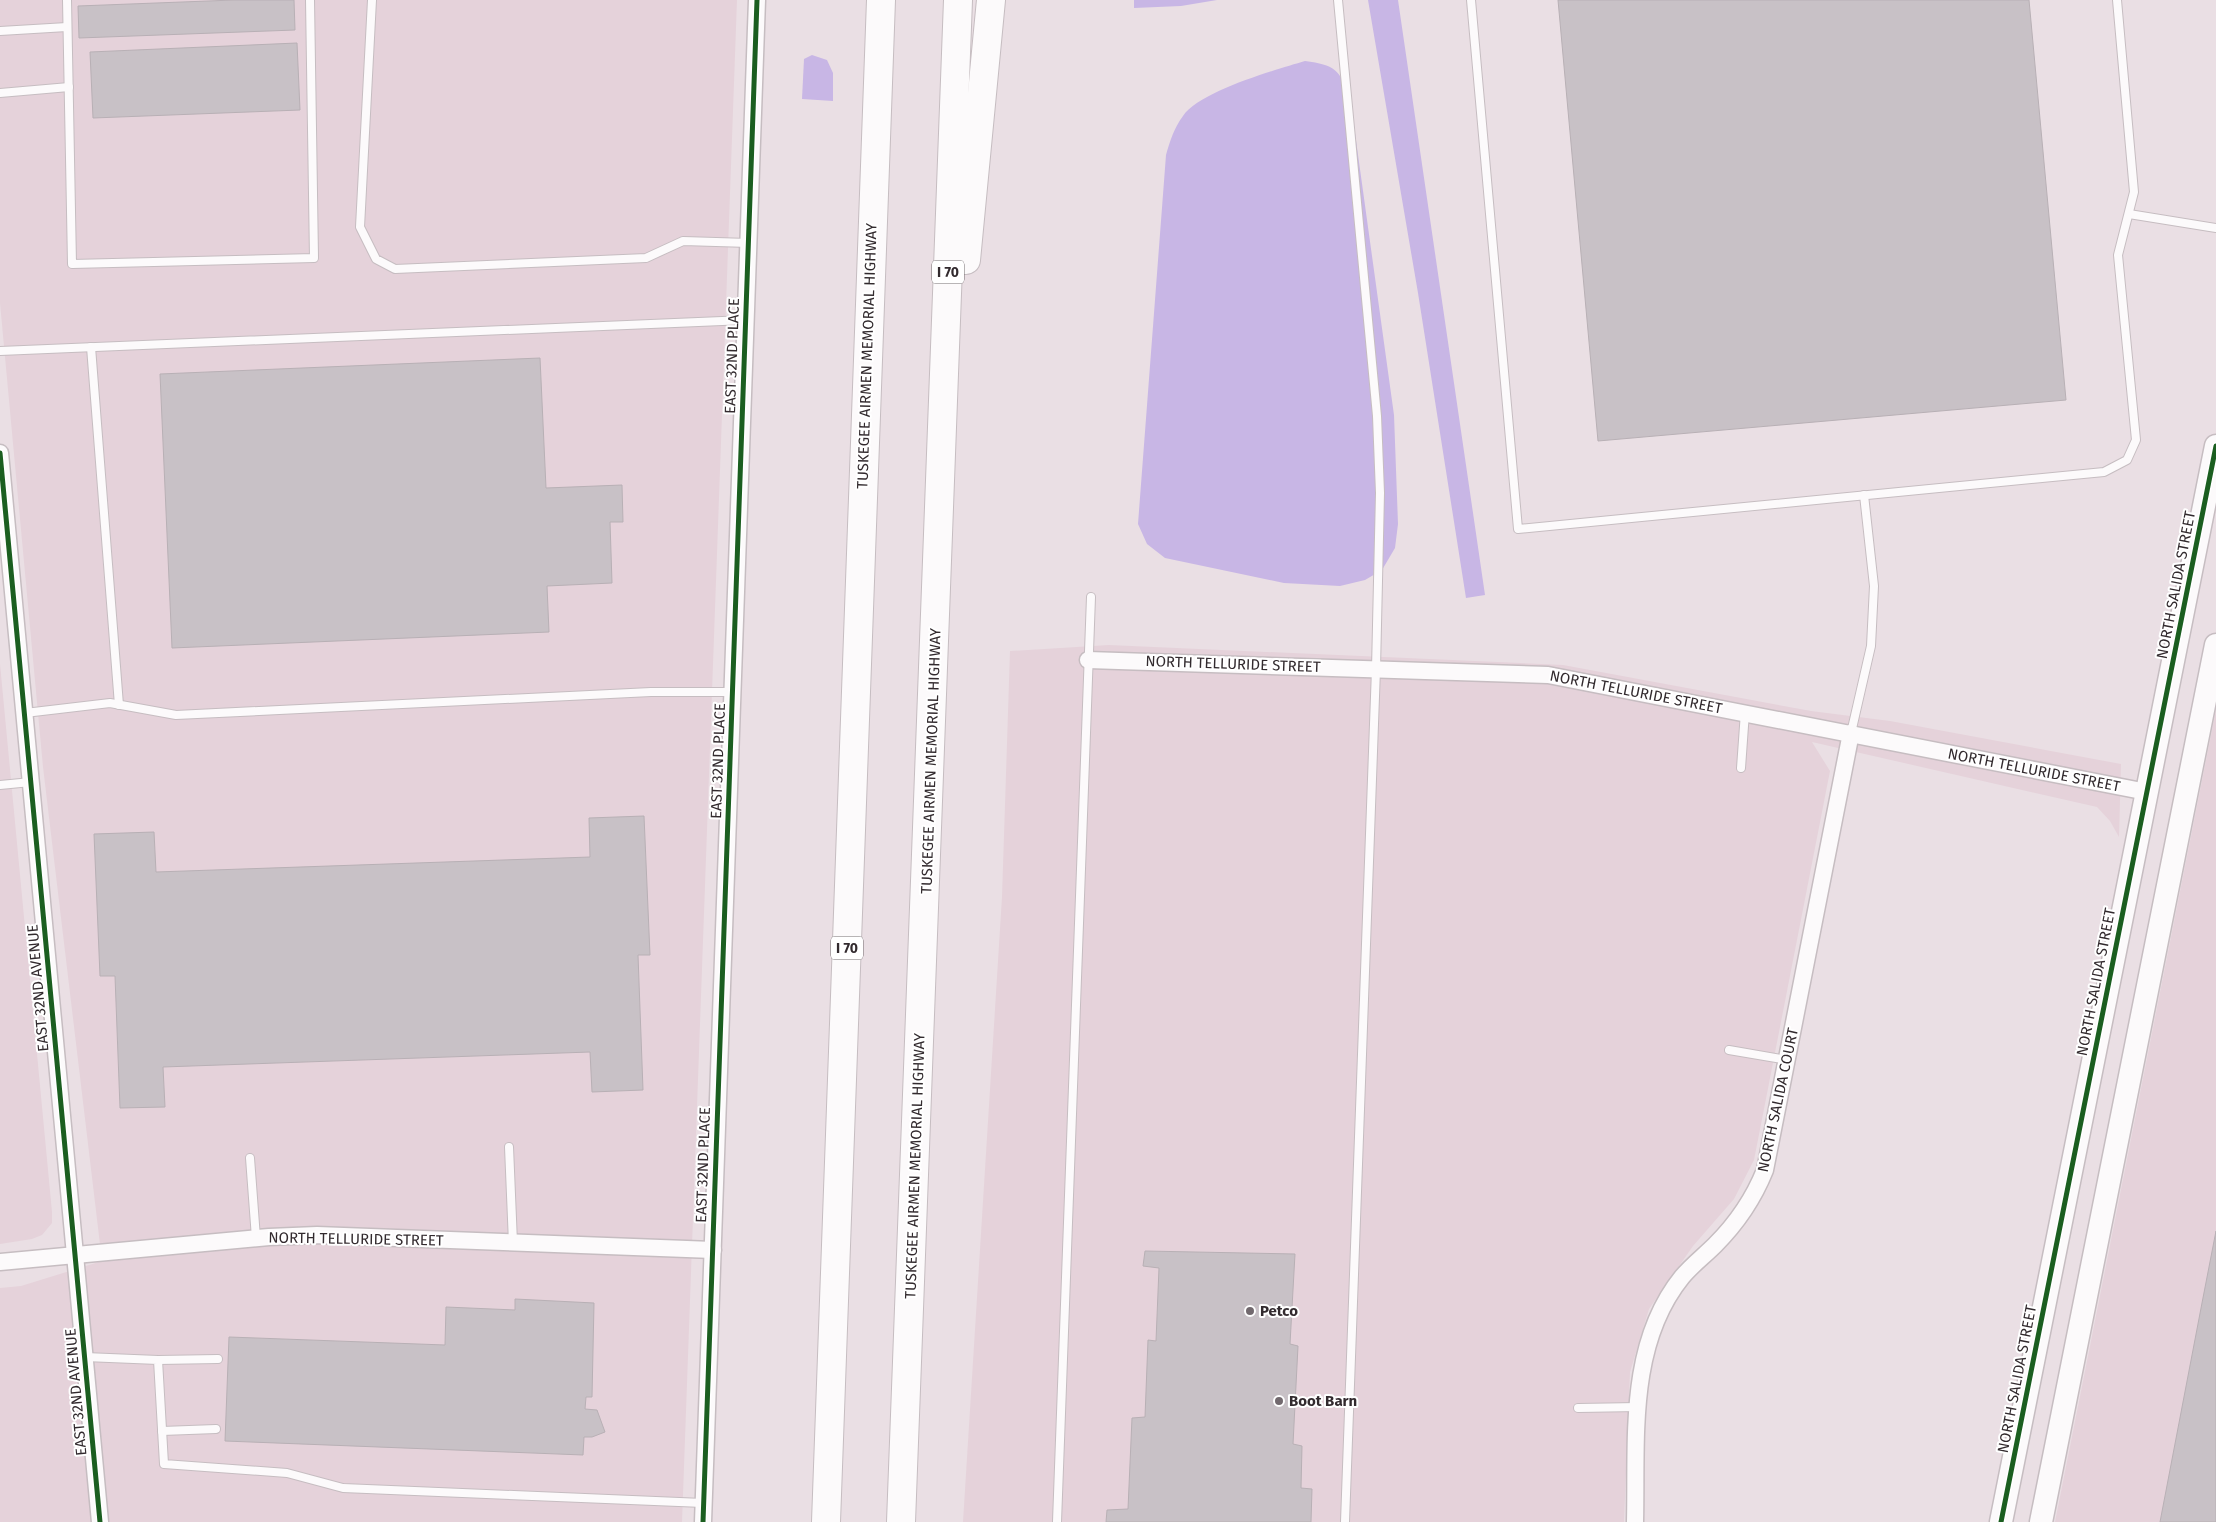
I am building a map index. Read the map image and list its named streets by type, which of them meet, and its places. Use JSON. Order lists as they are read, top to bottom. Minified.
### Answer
{"streets":{"highway":["I 70","TUSKEGEE AIRMEN MEMORIAL HIGHWAY"],"street":["EAST 32ND PLACE","NORTH SALIDA STREET","NORTH TELLURIDE STREET","EAST 32ND AVENUE","NORTH SALIDA COURT"]},"crossings":[["EAST 32ND PLACE","NORTH TELLURIDE STREET"],["NORTH SALIDA STREET","NORTH TELLURIDE STREET"],["NORTH TELLURIDE STREET","EAST 32ND AVENUE"],["NORTH TELLURIDE STREET","NORTH SALIDA COURT"]],"places":["Petco","Boot Barn"]}
